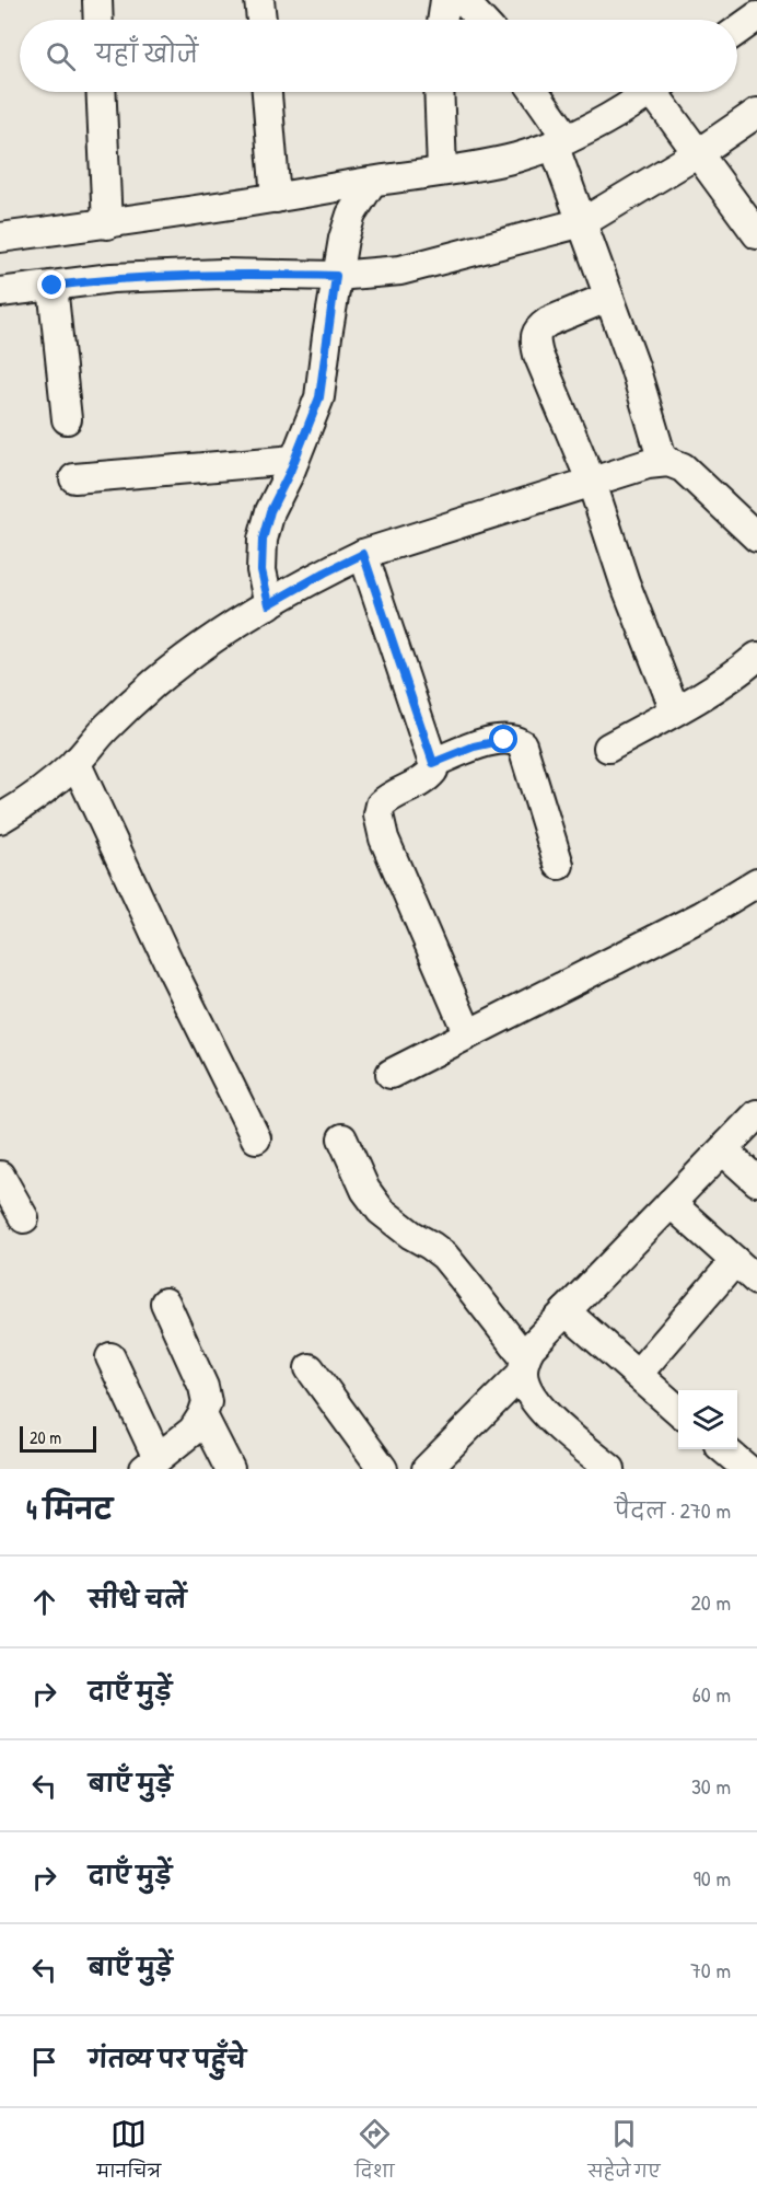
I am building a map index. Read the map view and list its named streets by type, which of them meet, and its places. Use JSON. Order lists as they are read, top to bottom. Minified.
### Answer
{"scale_bar":"20 m","page":{"search":"यहाँ खोजें","scale":"20 m","heading":["4 मिनट","पैदल · 270 m"],"list":[["सीधे चलें","20 m"],["दाएँ मुड़ें","60 m"],["बाएँ मुड़ें","30 m"],["दाएँ मुड़ें","90 m"],["बाएँ मुड़ें","70 m"],"गंतव्य पर पहुँचे"],"nav":["मानचित्र","दिशा","सहेजे गए"]}}
